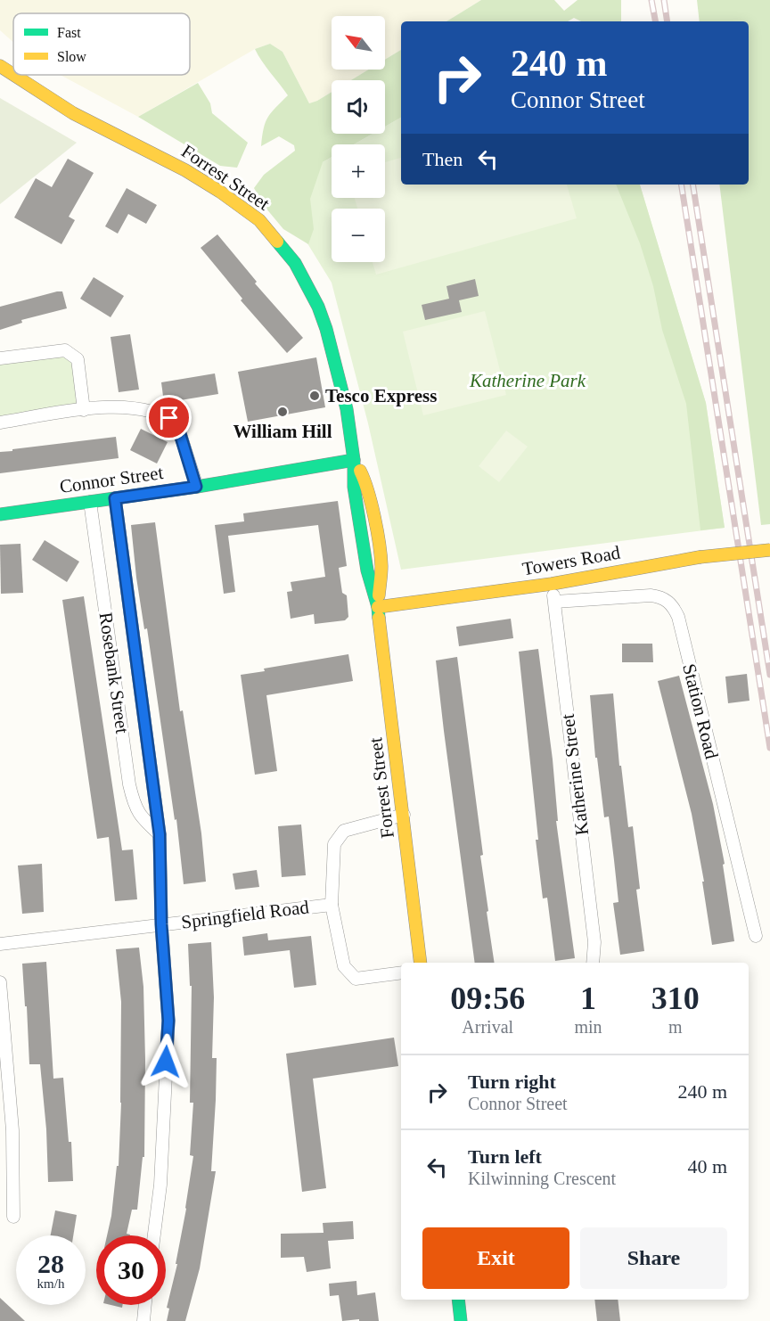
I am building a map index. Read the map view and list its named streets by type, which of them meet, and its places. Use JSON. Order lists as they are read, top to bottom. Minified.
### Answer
{"streets":{"main road":["Forrest Street","Connor Street","Towers Road"],"street":["Rosebank Street","Station Road","Katherine Street","Springfield Road"]},"crossings":[["Forrest Street","Connor Street"],["Forrest Street","Towers Road"],["Connor Street","Rosebank Street"],["Towers Road","Katherine Street"],["Rosebank Street","Springfield Road"],["Station Road","Katherine Street"]],"parks":["Katherine Park"],"places":["Tesco Express","William Hill"],"legend":["Fast","Slow"],"north":"top left","page":{"map_buttons":["+","−"],"turn":["240 m","Connor Street"],"then":"Then","eta":["09:56","Arrival","1","min","310","m"],"list":[{"name":"Turn right","note":"Connor Street","value":"240 m"},{"name":"Turn left","note":"Kilwinning Crescent","value":"40 m"}],"buttons":["Exit","Share"],"speed":"28 km/h","limit":"30"}}
